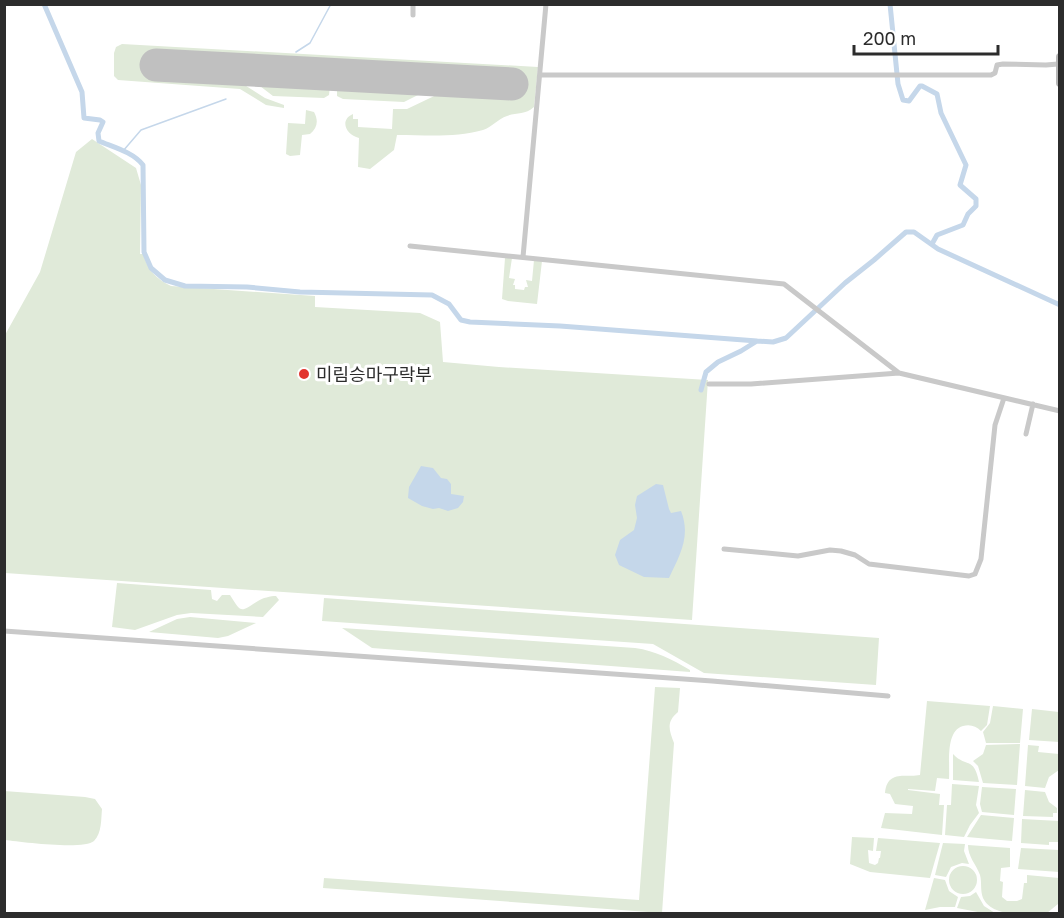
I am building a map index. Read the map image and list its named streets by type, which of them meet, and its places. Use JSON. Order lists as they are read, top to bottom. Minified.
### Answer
{"places":["미림승마구락부"],"scale_bar":"200 m"}
